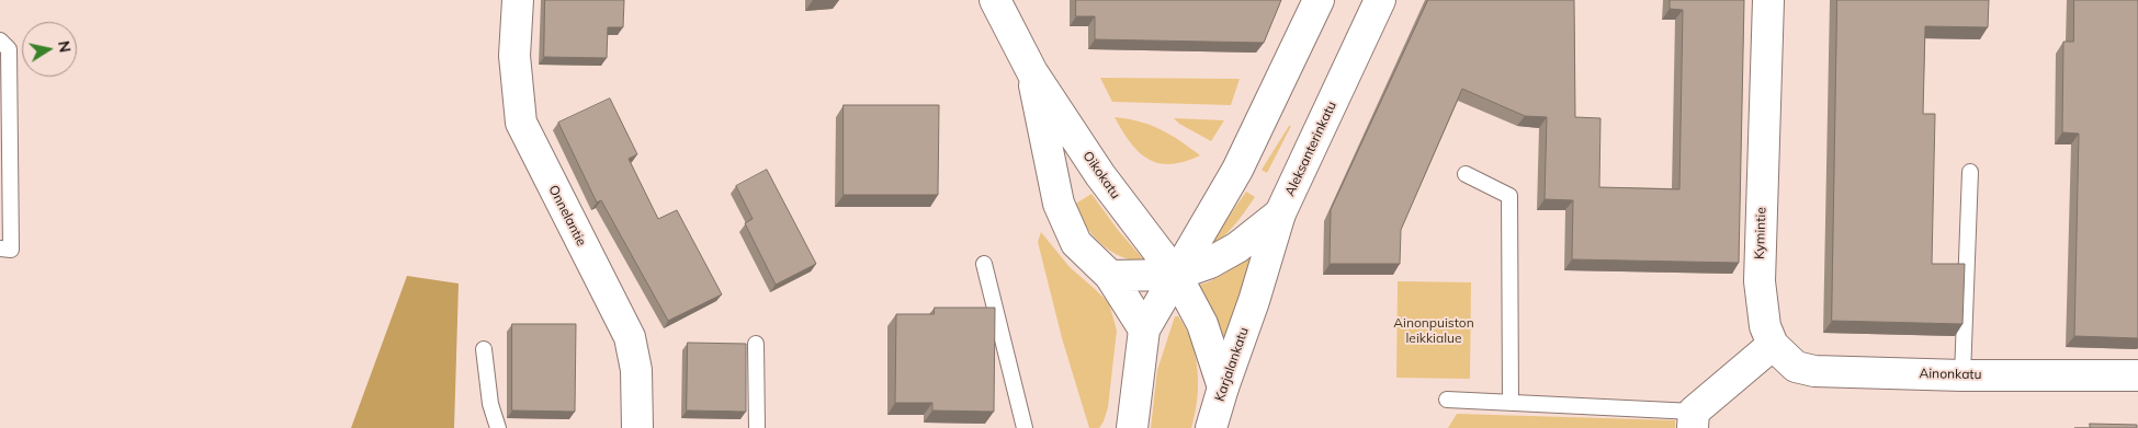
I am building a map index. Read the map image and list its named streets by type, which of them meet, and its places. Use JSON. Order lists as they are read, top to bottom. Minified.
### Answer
{"streets":{"street":["Aleksanterinkatu","Oikokatu","Onnelantie","Kymintie","Karjalankatu","Ainonkatu"]},"crossings":[["Aleksanterinkatu","Karjalankatu"],["Oikokatu","Karjalankatu"],["Kymintie","Ainonkatu"]],"parks":["Ainonpuiston leikkialue"],"north":"right"}
